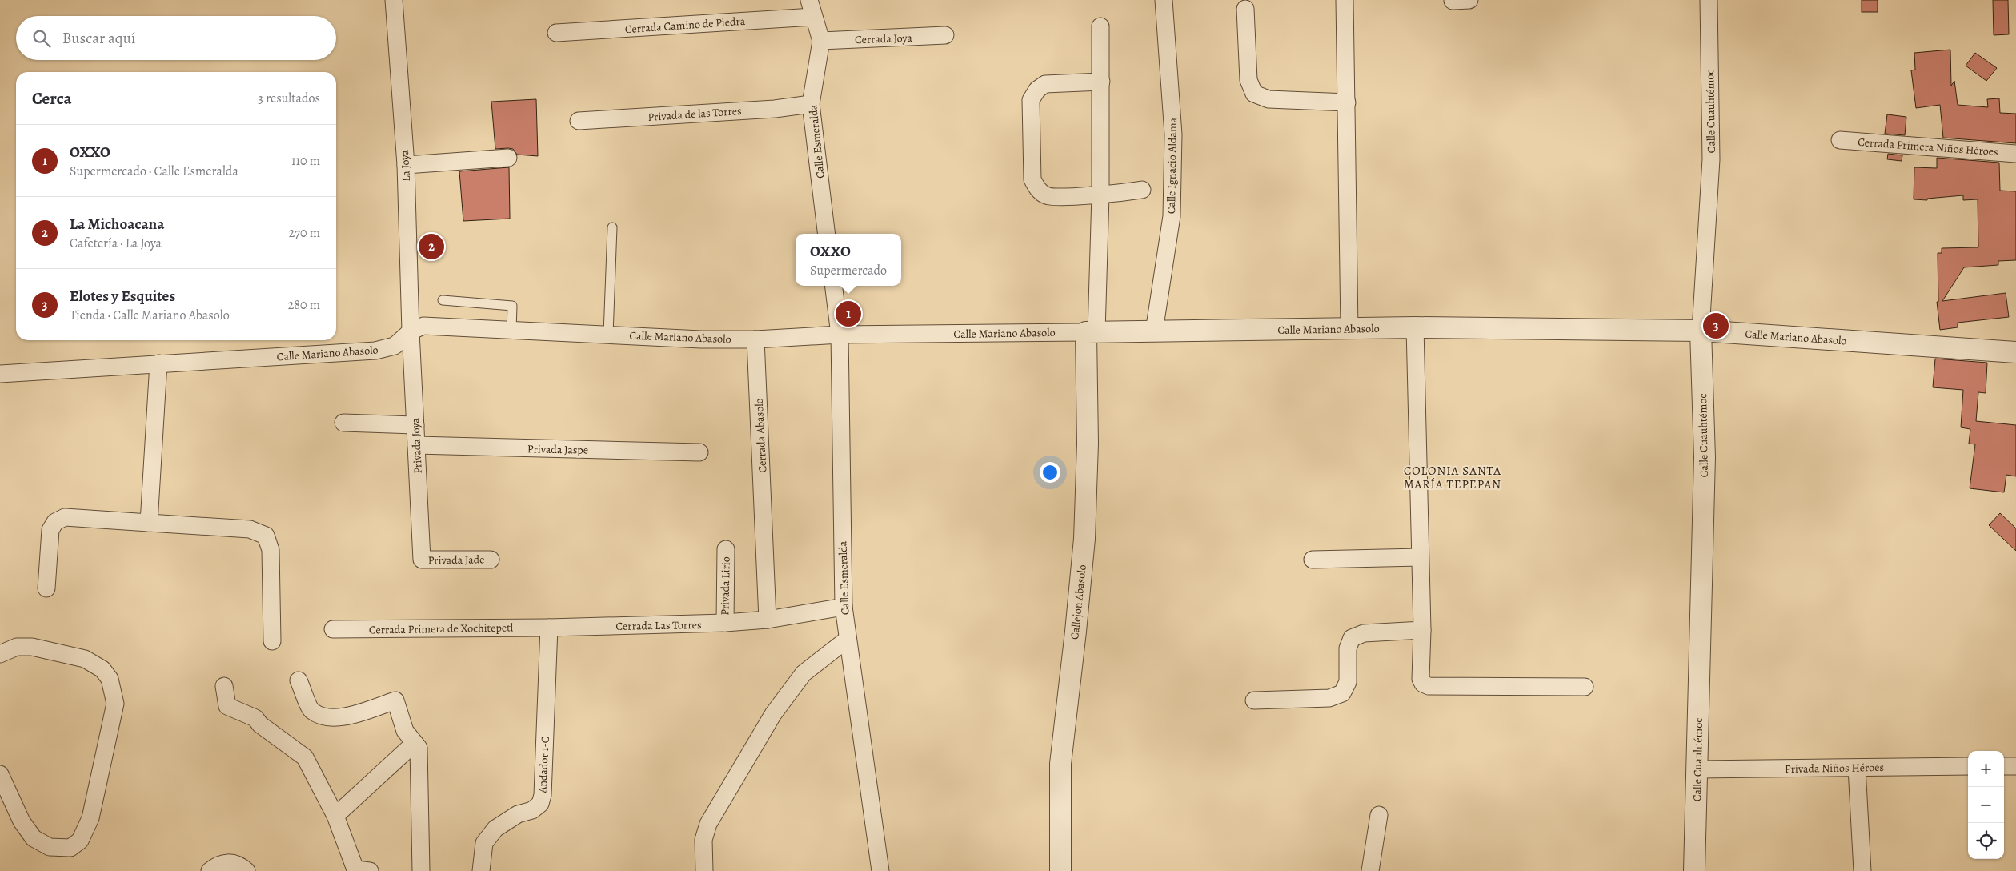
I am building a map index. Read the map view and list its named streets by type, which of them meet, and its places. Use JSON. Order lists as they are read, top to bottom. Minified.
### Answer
{"streets":{"street":["Cerrada Camino de Piedra","Cerrada Joya","Calle Cuauhtémoc","Privada de las Torres","Calle Esmeralda","Cerrada Primera Niños Héroes","La Joya","Calle Ignacio Aldama","Calle Mariano Abasolo","Cerrada Abasolo","Privada Joya","Privada Jaspe","Privada Jade","Privada Lirio","Callejon Abasolo","Cerrada Las Torres","Cerrada Primera de Xochitepetl","Andador 1-C","Privada Niños Héroes"]},"crossings":[["Cerrada Camino de Piedra","Calle Esmeralda"],["Cerrada Joya","Calle Esmeralda"],["Calle Cuauhtémoc","Calle Mariano Abasolo"],["Calle Cuauhtémoc","Privada Niños Héroes"],["Privada de las Torres","Calle Esmeralda"],["Calle Esmeralda","Calle Mariano Abasolo"],["Calle Esmeralda","Cerrada Las Torres"],["La Joya","Calle Mariano Abasolo"],["La Joya","Privada Joya"],["Calle Ignacio Aldama","Calle Mariano Abasolo"],["Calle Mariano Abasolo","Cerrada Abasolo"],["Calle Mariano Abasolo","Privada Joya"],["Calle Mariano Abasolo","Callejon Abasolo"],["Cerrada Abasolo","Cerrada Las Torres"],["Privada Joya","Privada Jaspe"],["Privada Joya","Privada Jade"],["Privada Lirio","Cerrada Las Torres"],["Cerrada Las Torres","Cerrada Primera de Xochitepetl"],["Cerrada Las Torres","Andador 1-C"],["Cerrada Primera de Xochitepetl","Andador 1-C"]],"districts":["COLONIA SANTA MARÍA TEPEPAN"],"page":{"search":"Buscar aquí","heading":["Cerca","3 resultados"],"list":[{"mark":"1","name":"OXXO","note":"Supermercado · Calle Esmeralda","value":"110 m"},{"mark":"2","name":"La Michoacana","note":"Cafetería · La Joya","value":"270 m"},{"mark":"3","name":"Elotes y Esquites","note":"Tienda · Calle Mariano Abasolo","value":"280 m"}],"pins":["2","1","3"],"popup":["OXXO","Supermercado"],"map_buttons":["+","−"]}}
